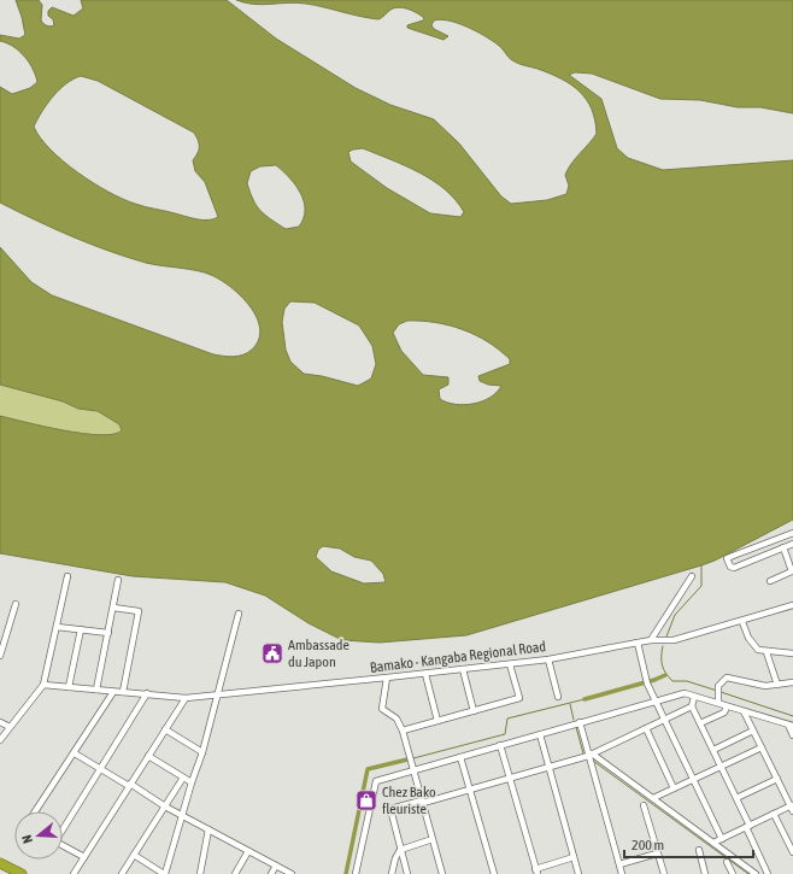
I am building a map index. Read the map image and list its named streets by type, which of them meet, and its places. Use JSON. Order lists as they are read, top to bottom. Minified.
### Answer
{"streets":{"street":["Bamako - Kangaba Regional Road"]},"places":{"public building":["Ambassade du Japon"],"shop":["Chez Bako fleuriste"]},"scale_bar":"200 m","north":"left"}
